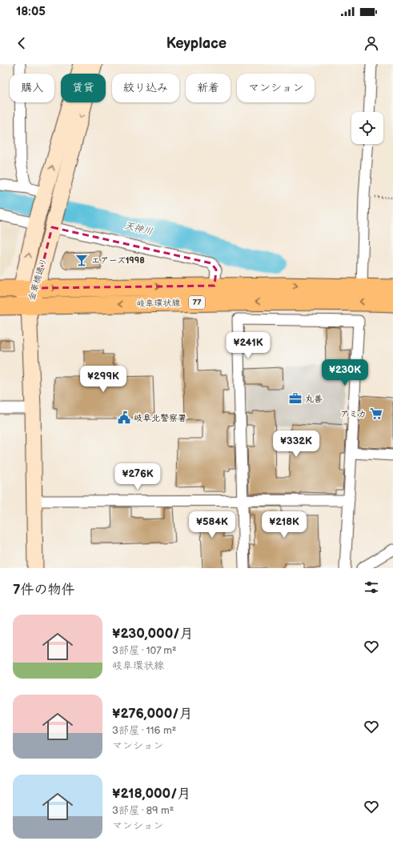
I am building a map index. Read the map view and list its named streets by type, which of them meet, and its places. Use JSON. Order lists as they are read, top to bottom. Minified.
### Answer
{"streets":{"main road":["77","岐阜環状線"],"street":["金華橋通り"]},"crossings":[["金華橋通り","岐阜環状線"]],"water":["天神川"],"places":{"bar":["エアーズ1998"],"office":["丸善"],"supermarket":["アミカ"],"public building":["岐阜北警察署"]},"page":{"status":"18:05","header":"Keyplace","chip":["購入","賃貸","絞り込み","新着","マンション"],"price":["¥241K","¥230K","¥299K","¥332K","¥276K","¥584K","¥218K"],"heading":"7件の物件","list":[{"name":"¥230,000/月","note":"3部屋 · 107 m² · 岐阜環状線"},{"name":"¥276,000/月","note":"3部屋 · 116 m² · マンション"},{"name":"¥218,000/月","note":"3部屋 · 89 m² · マンション"}]}}
